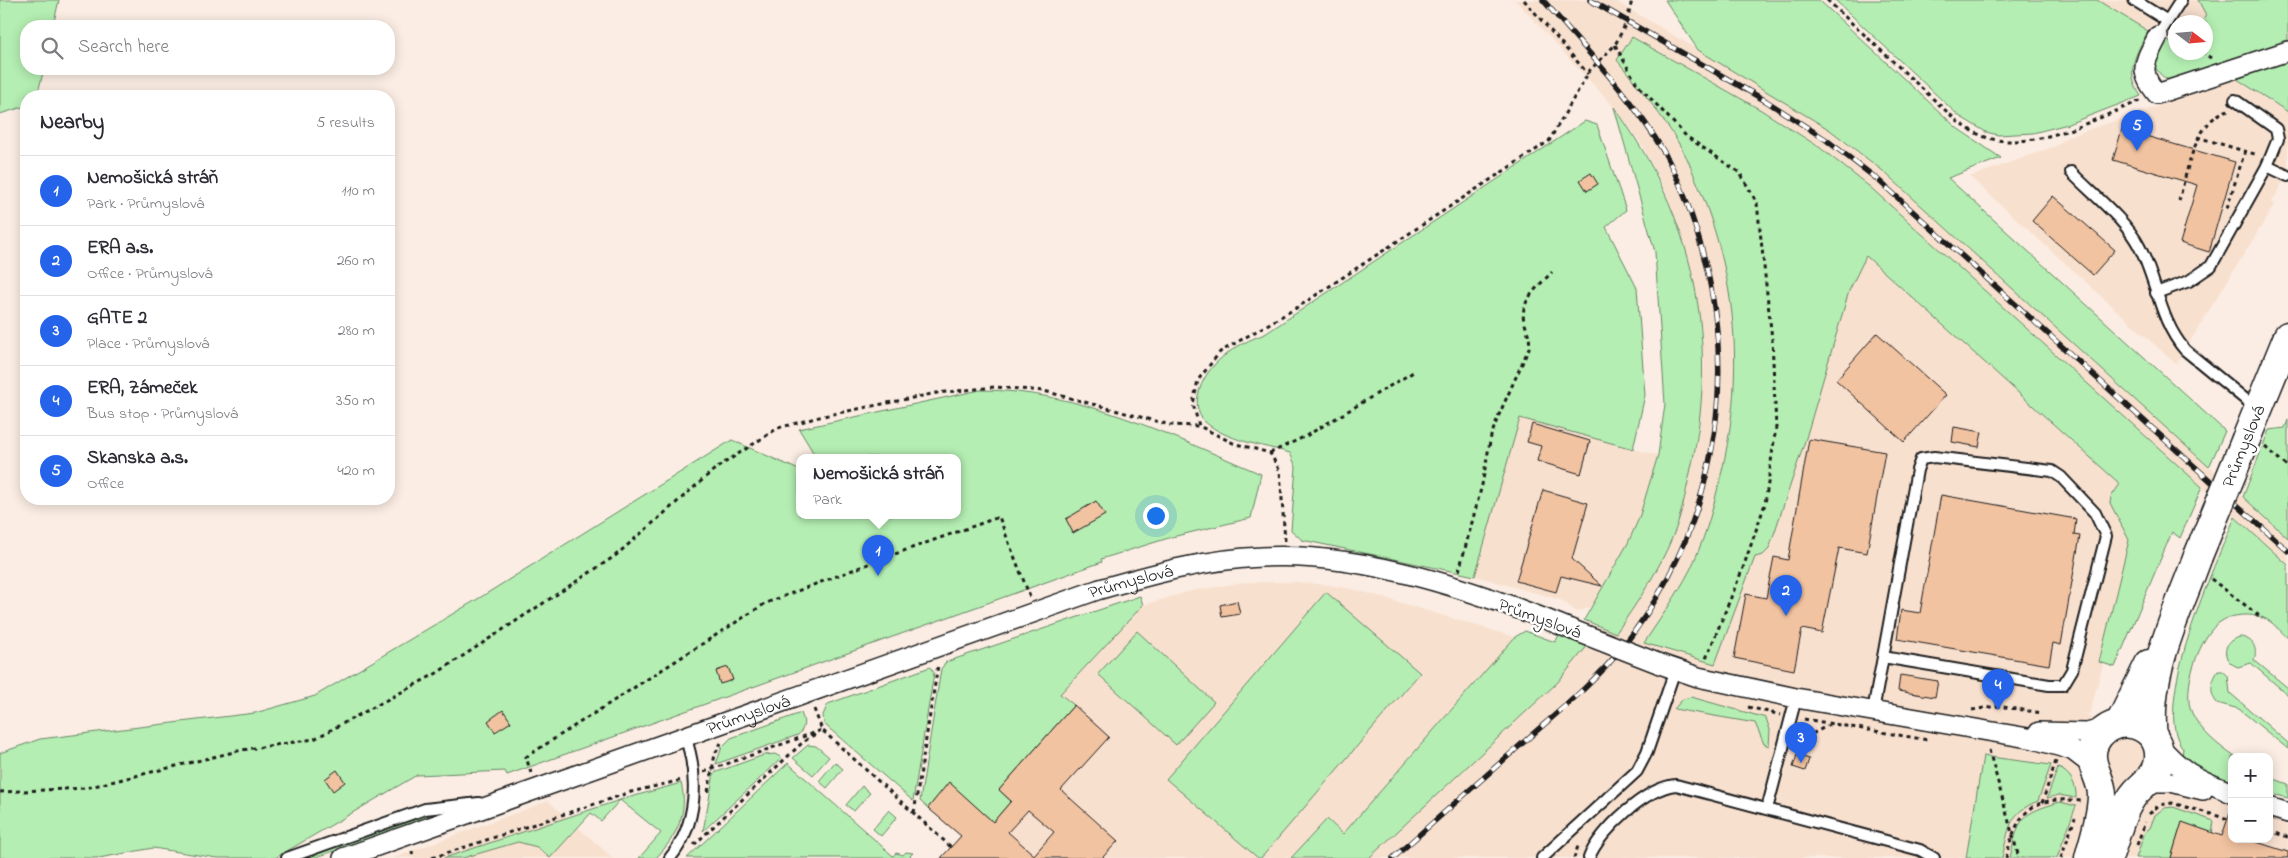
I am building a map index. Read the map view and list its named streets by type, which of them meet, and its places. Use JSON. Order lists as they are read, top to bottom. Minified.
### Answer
{"streets":{"main road":["Průmyslová"]},"north":"right","page":{"search":"Search here","heading":["Nearby","5 results"],"pins":["5","1","2","4","3"],"list":[{"mark":"1","name":"Nemošická stráň","note":"Park · Průmyslová","value":"110 m"},{"mark":"2","name":"ERA a.s.","note":"Office · Průmyslová","value":"260 m"},{"mark":"3","name":"GATE 2","note":"Place · Průmyslová","value":"280 m"},{"mark":"4","name":"ERA, Zámeček","note":"Bus stop · Průmyslová","value":"350 m"},{"mark":"5","name":"Skanska a.s.","note":"Office","value":"420 m"}],"popup":["Nemošická stráň","Park"],"map_buttons":["+","−"]}}
